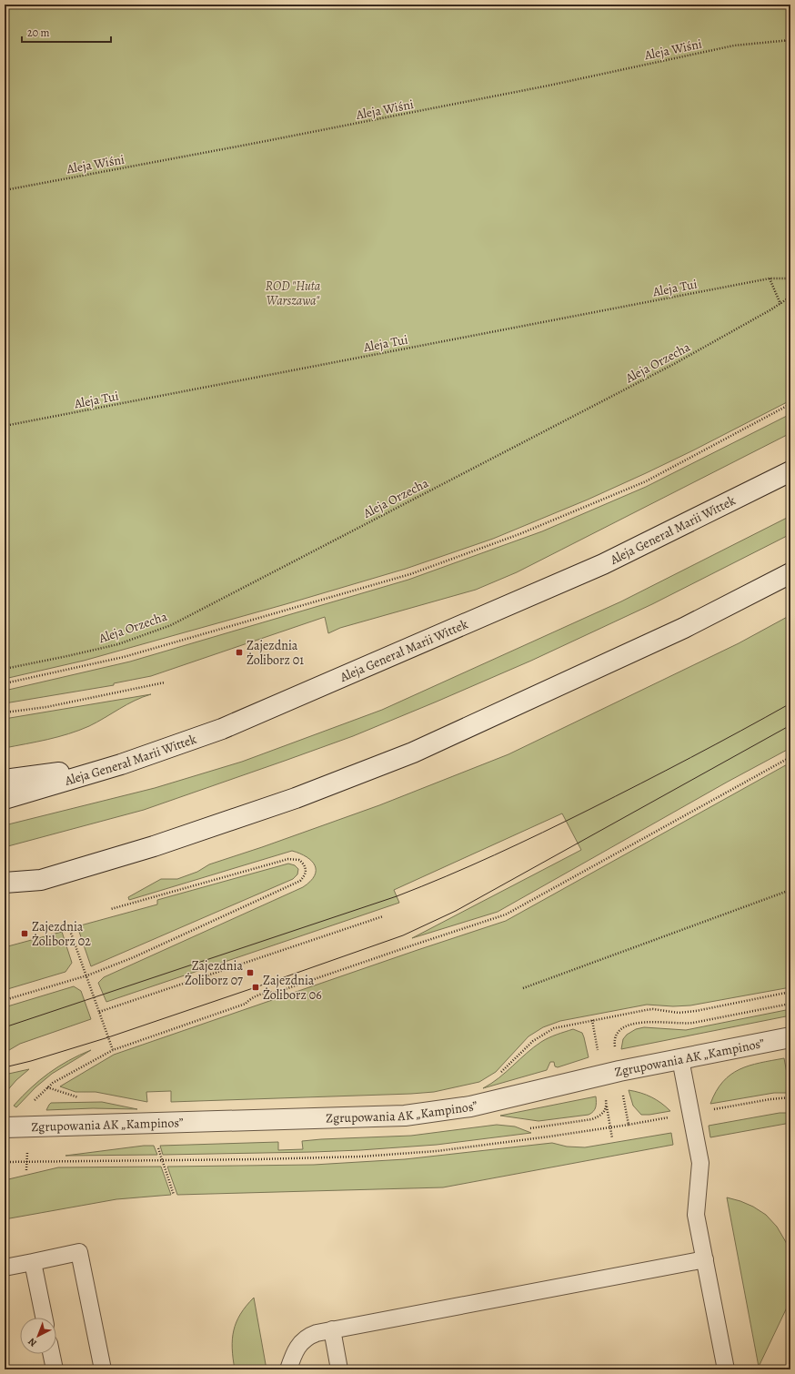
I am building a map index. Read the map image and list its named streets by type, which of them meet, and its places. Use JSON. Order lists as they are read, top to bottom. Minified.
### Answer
{"streets":{"main road":["Aleja Generał Marii Wittek","Zgrupowania AK „Kampinos”"],"path":["Aleja Wiśni","Aleja Tui","Aleja Orzecha"]},"parks":["ROD \"Huta Warszawa\""],"places":{"transit":["Zajezdnia Żoliborz 01","Zajezdnia Żoliborz 02","Zajezdnia Żoliborz 07","Zajezdnia Żoliborz 06"]},"scale_bar":"20 m","north":"bottom left"}
